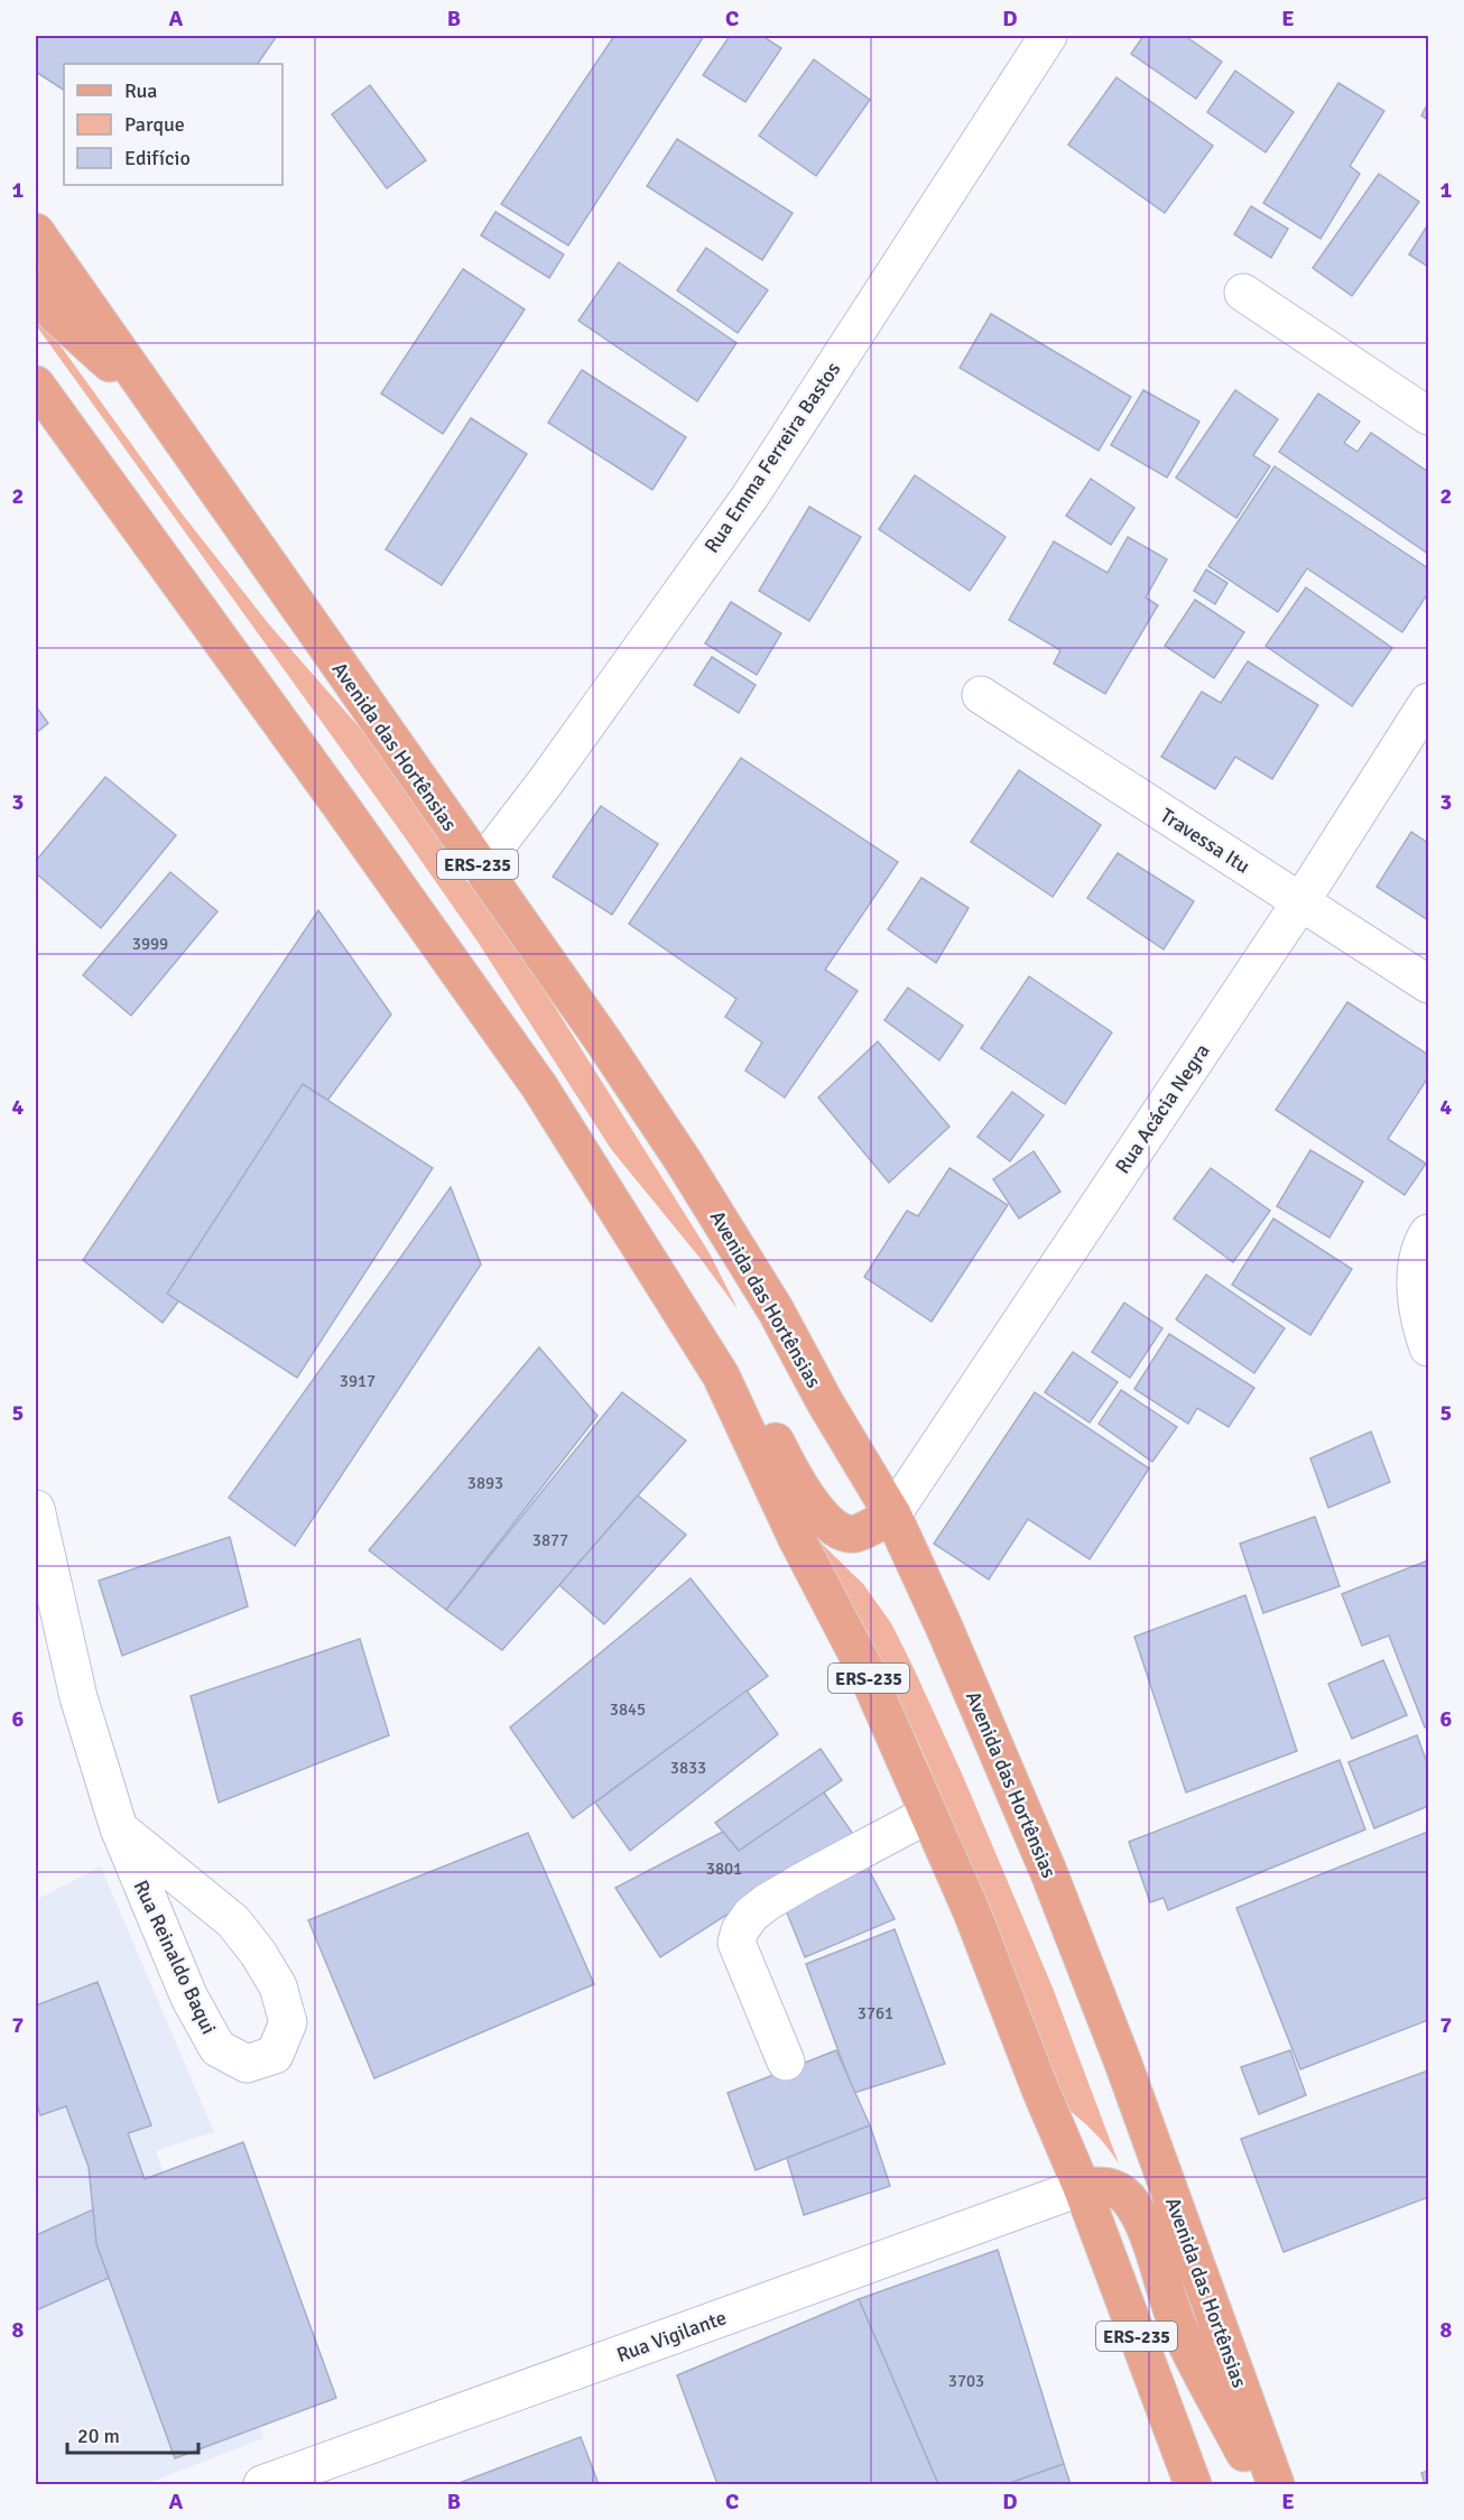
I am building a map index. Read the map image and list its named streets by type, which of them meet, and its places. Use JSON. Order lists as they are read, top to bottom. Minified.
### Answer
{"streets":{"main road":["Avenida das Hortênsias","ERS-235"],"street":["Rua Emma Ferreira Bastos","Travessa Itu","Rua Acácia Negra","Rua Reinaldo Baqui","Rua Vigilante"]},"crossings":[["Rua Emma Ferreira Bastos","Avenida das Hortênsias"],["Avenida das Hortênsias","Rua Acácia Negra"],["Travessa Itu","Rua Acácia Negra"],["ERS-235","Rua Vigilante"]],"house_numbers":["3999","3917","3893","3877","3845","3833","3801","3761","3703"],"legend":["Rua","Parque","Edifício"],"scale_bar":"20 m","grid":{"columns":["A","B","C","D","E"],"rows":["1","2","3","4","5","6","7","8"]}}
